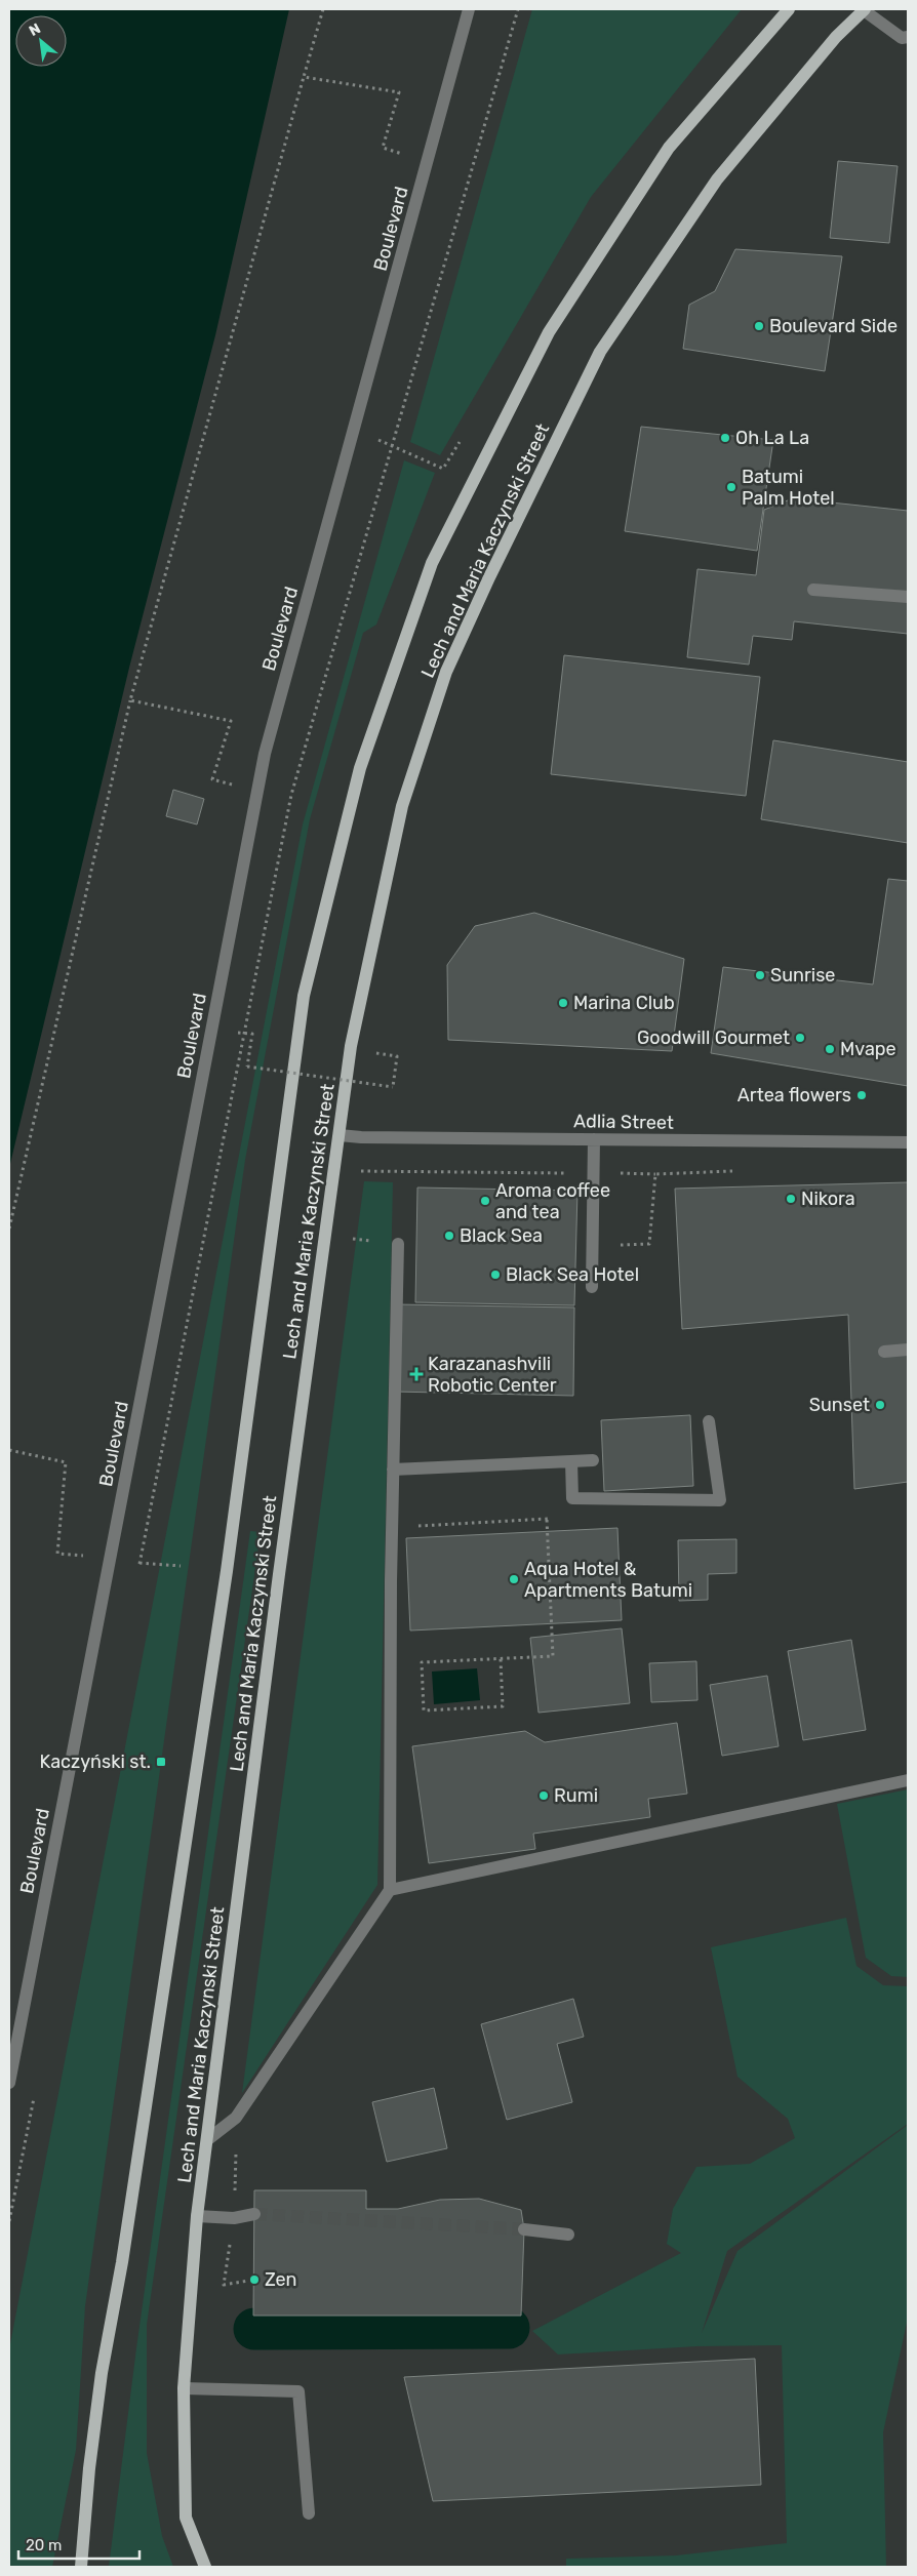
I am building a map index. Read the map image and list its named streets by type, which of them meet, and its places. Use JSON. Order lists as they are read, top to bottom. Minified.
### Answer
{"streets":{"main road":["Lech and Maria Kaczynski Street"],"street":["Boulevard","Adlia Street"]},"crossings":[["Lech and Maria Kaczynski Street","Adlia Street"]],"places":{"other":["Boulevard Side","Oh La La","Batumi Palm Hotel","Sunrise","Marina Club","Goodwill Gourmet","Mvape","Artea flowers","Nikora","Aroma coffee and tea","Black Sea","Black Sea Hotel","Sunset","Aqua Hotel & Apartments Batumi","Rumi","Zen"],"health":["Karazanashvili Robotic Center"],"transit":["Kaczyński st."]},"scale_bar":"20 m","north":"top left"}
